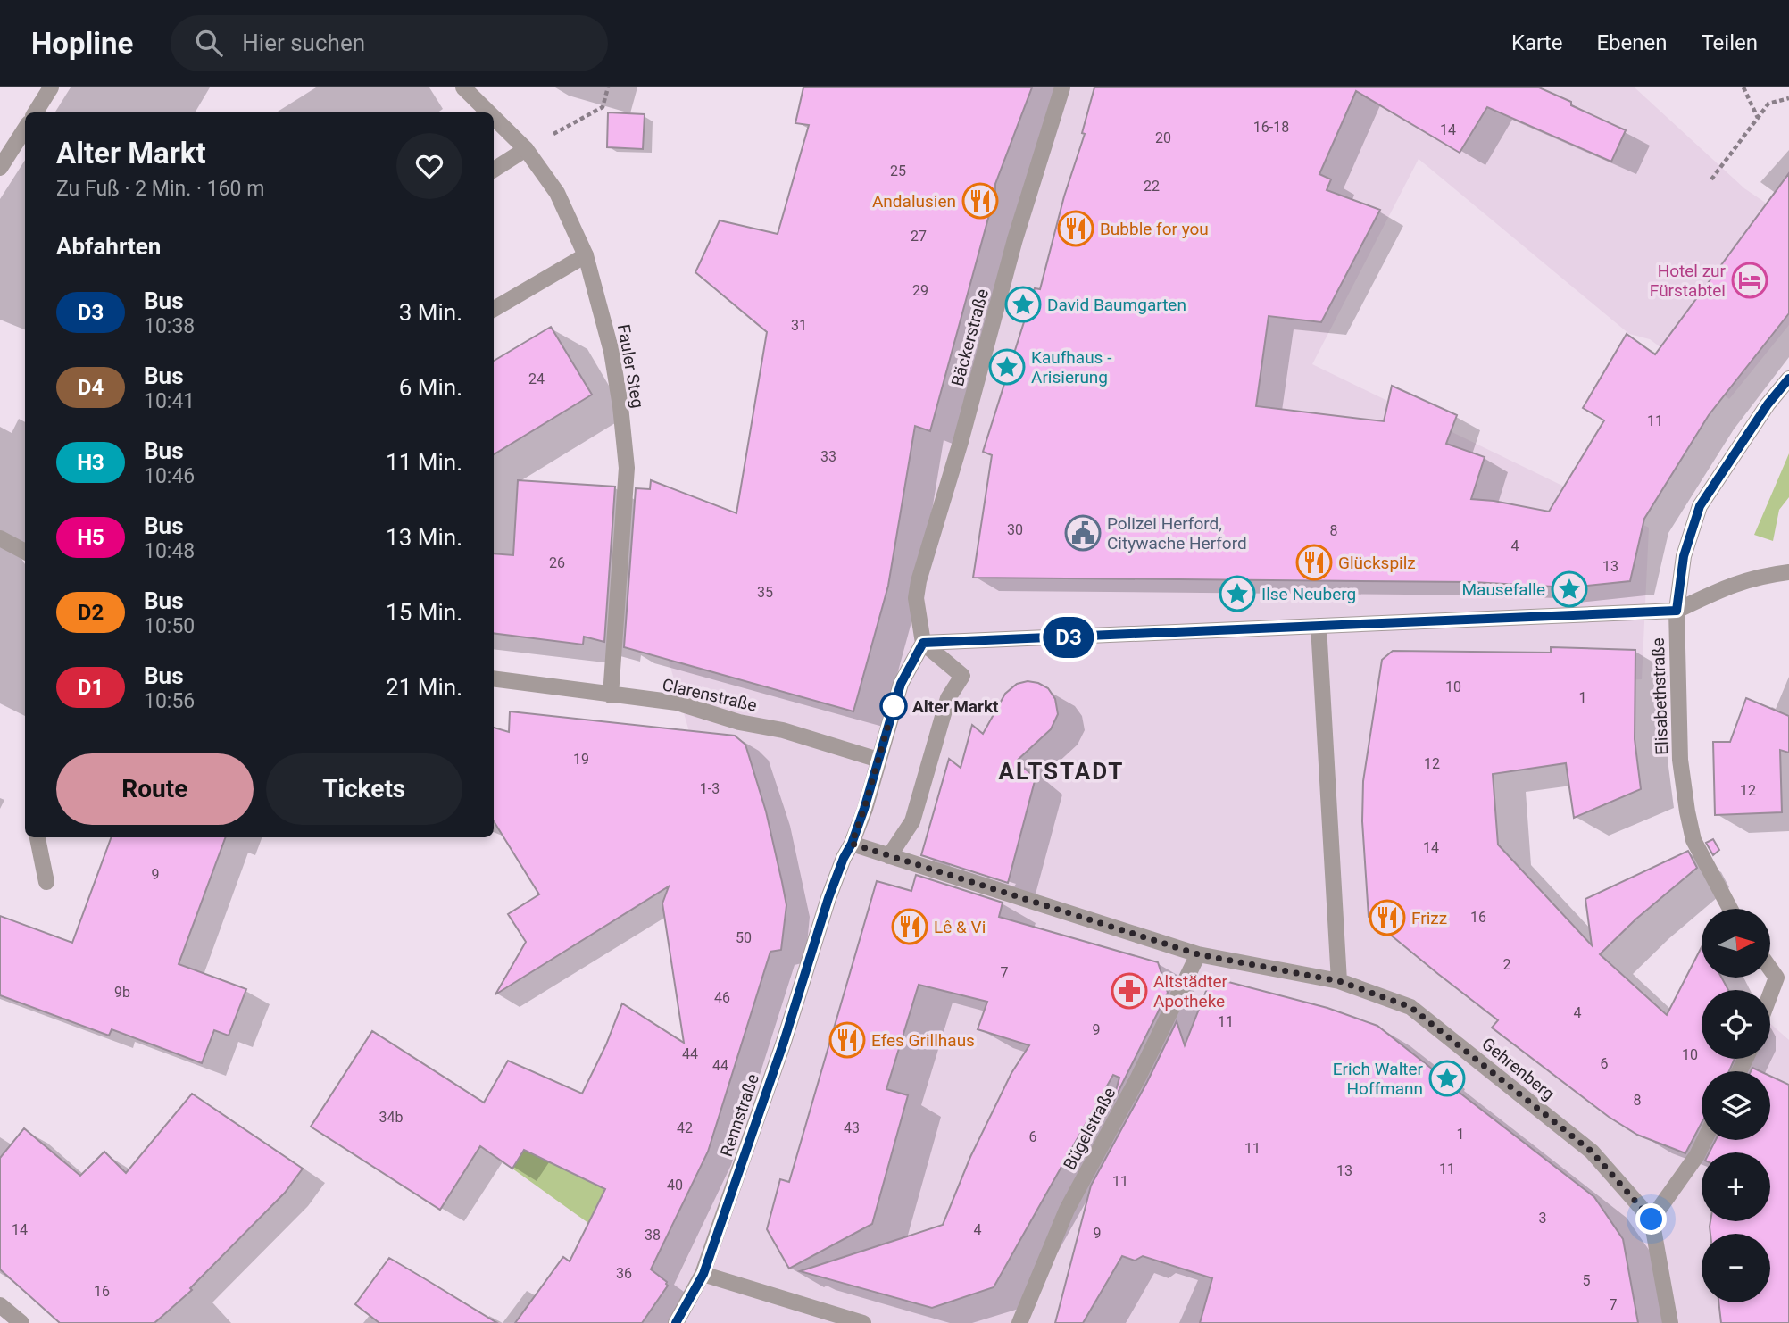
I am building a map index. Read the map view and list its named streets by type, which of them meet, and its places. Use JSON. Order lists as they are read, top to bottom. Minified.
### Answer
{"streets":{"street":["Bäckerstraße","Fauler Steg","Clarenstraße","Elisabethstraße","Gehrenberg","Rennstraße","Bügelstraße"]},"crossings":[["Fauler Steg","Clarenstraße"]],"districts":["ALTSTADT"],"places":{"restaurant":["Andalusien","Bubble for you","Glückspilz","Frizz","Lê & Vi","Efes Grillhaus"],"hotel":["Hotel zur Fürstabtei"],"place":["David Baumgarten","Kaufhaus - Arisierung","Mausefalle","Ilse Neuberg","Erich Walter Hoffmann"],"public building":["Polizei Herford, Citywache Herford"],"other":["Alter Markt"],"pharmacy":["Altstädter Apotheke"]},"lines":["bus line D3"],"house_numbers":["16-18","14","20","25","22","27","29","31","24","11","33","30","8","4","26","13","35","10","1","19","12","1-3","12","14","9","16","50","2","7","9b","46","4","11","9","44","10","6","44","8","34b","42","43","1","6","11","11","13","11","40","3","14","4","9","38","36","5","16","7"],"north":"right","page":{"header":"Hopline","search":"Hier suchen","nav":["Karte","Ebenen","Teilen"],"on_map":"D3","heading":[["Alter Markt","Zu Fuß · 2 Min. · 160 m"],"Abfahrten"],"list":[{"mark":"D3","name":"Bus","note":"10:38","value":"3 Min."},{"mark":"D4","name":"Bus","note":"10:41","value":"6 Min."},{"mark":"H3","name":"Bus","note":"10:46","value":"11 Min."},{"mark":"H5","name":"Bus","note":"10:48","value":"13 Min."},{"mark":"D2","name":"Bus","note":"10:50","value":"15 Min."},{"mark":"D1","name":"Bus","note":"10:56","value":"21 Min."}],"buttons":["Route","Tickets"],"map_buttons":["+","−"]}}
